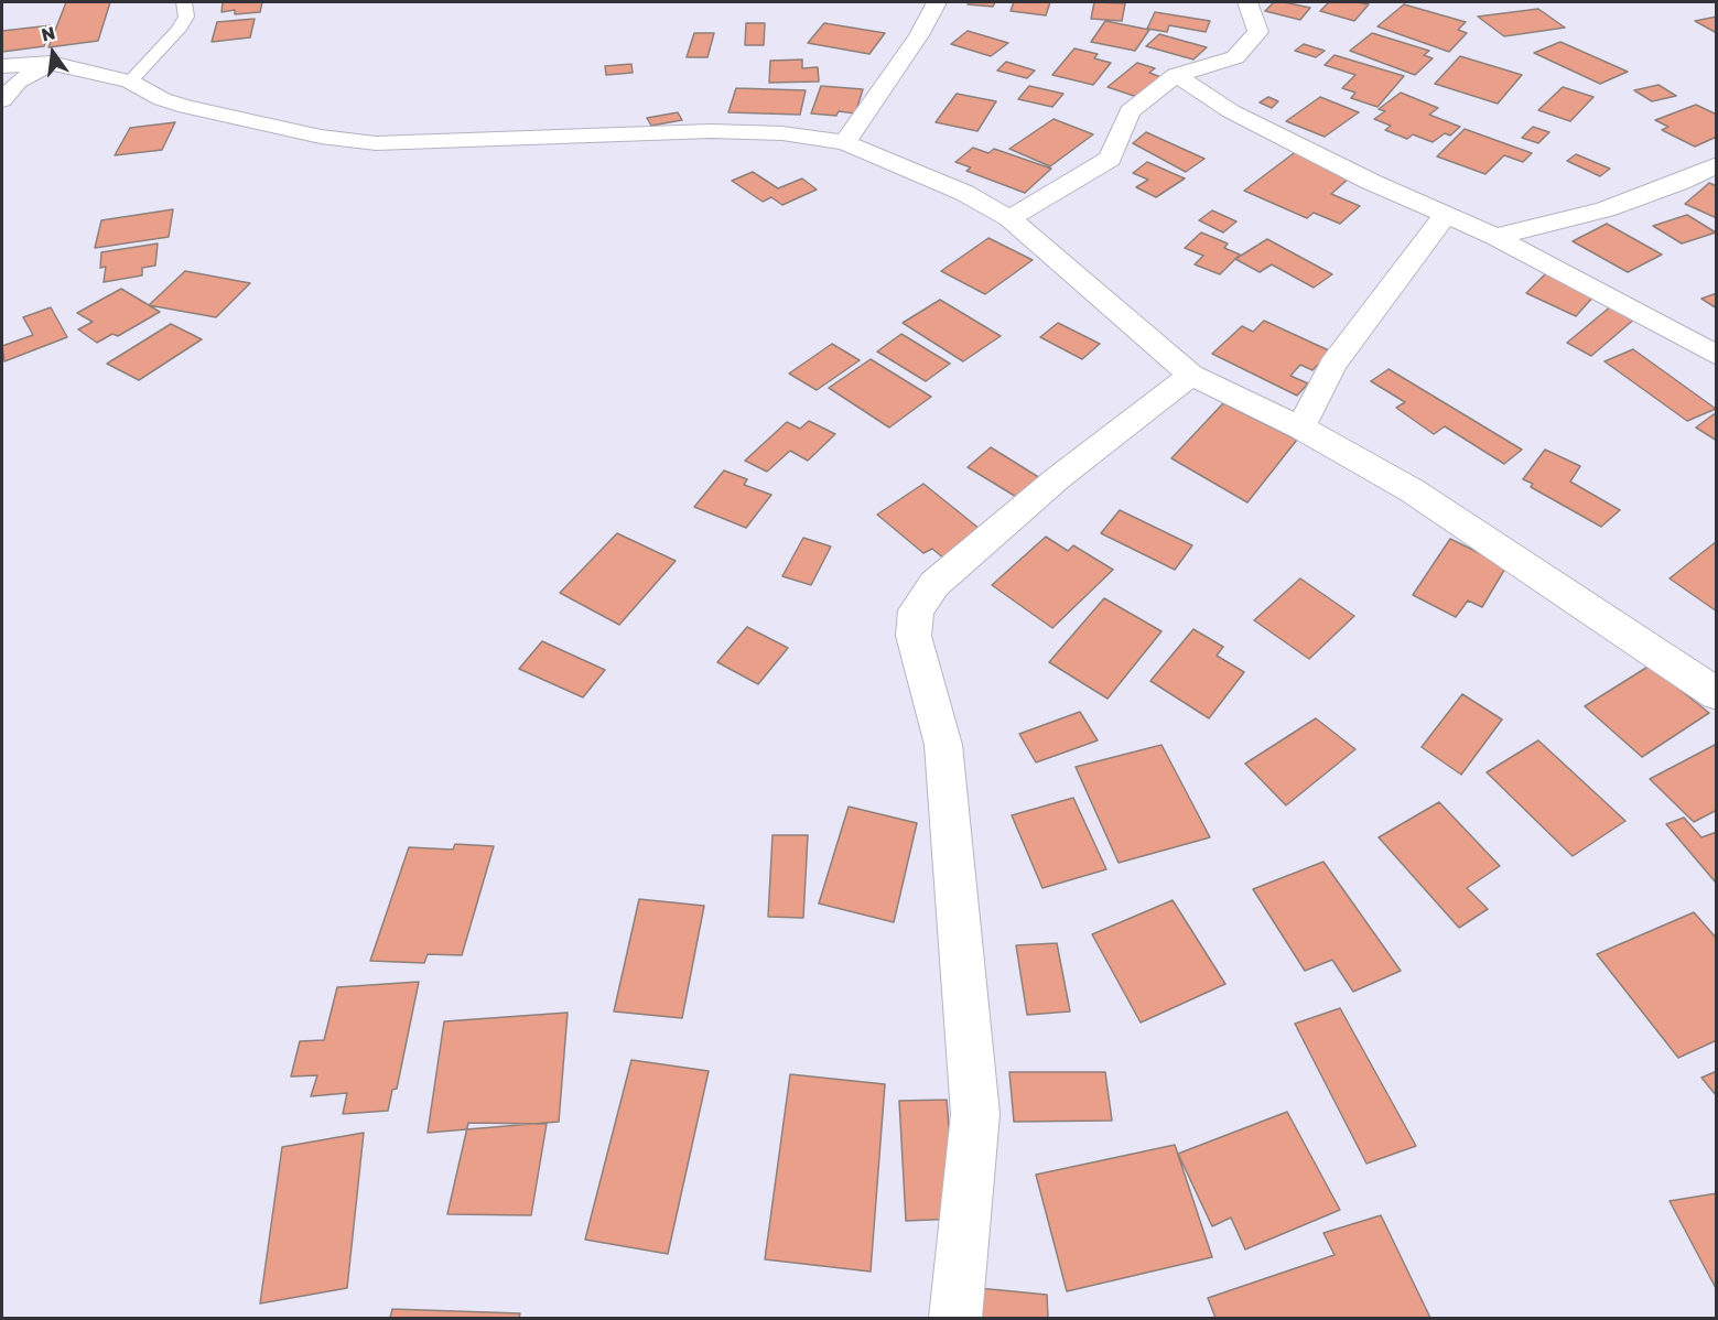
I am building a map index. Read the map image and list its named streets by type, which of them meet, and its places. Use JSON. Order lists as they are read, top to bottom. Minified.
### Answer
{"north":"top"}
